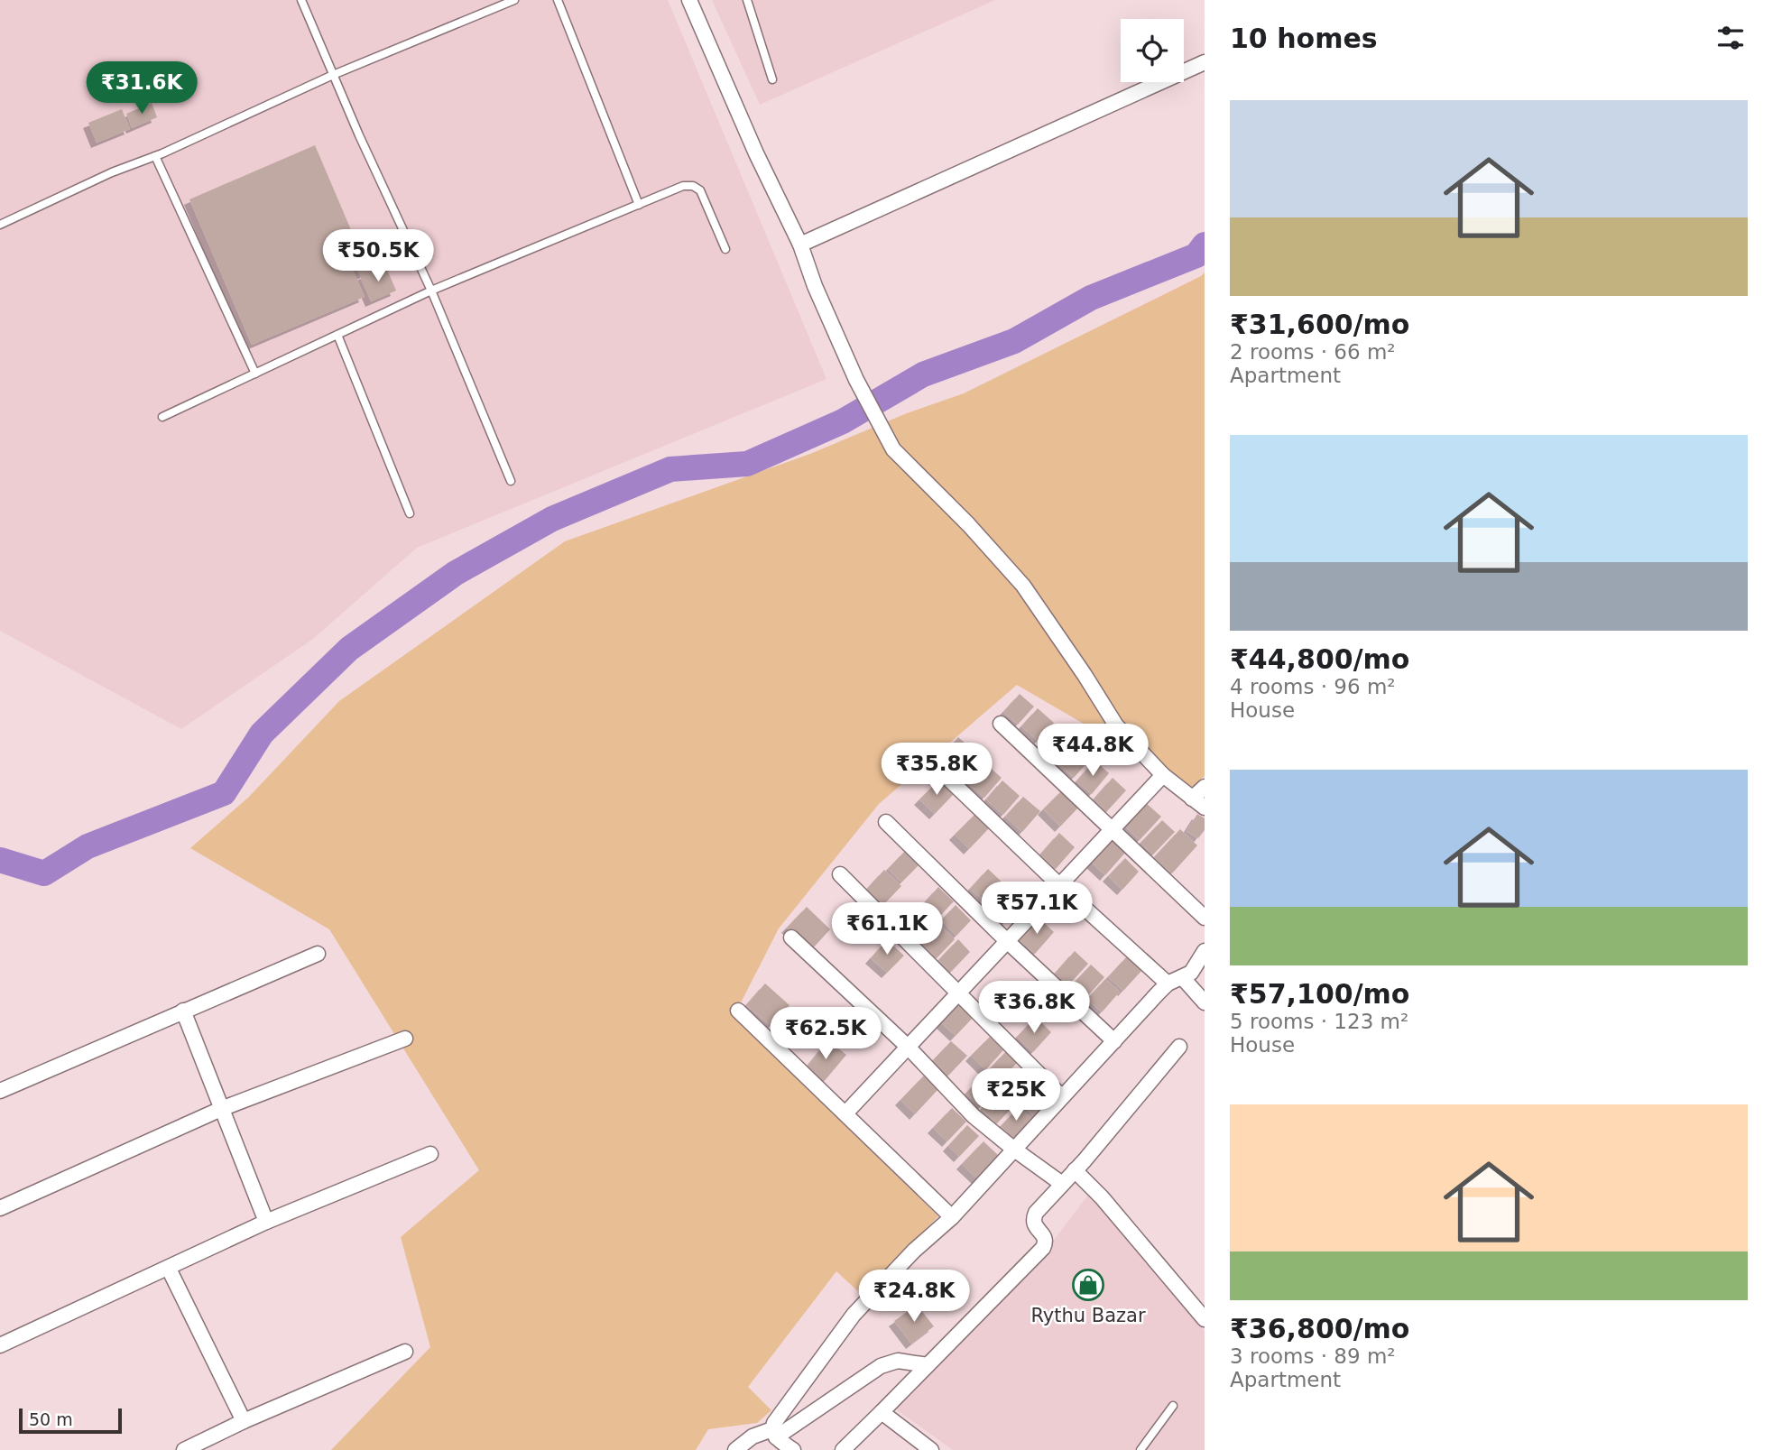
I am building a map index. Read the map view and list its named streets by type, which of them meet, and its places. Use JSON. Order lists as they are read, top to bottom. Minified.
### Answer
{"places":{"shop":["Rythu Bazar"]},"scale_bar":"50 m","page":{"heading":"10 homes","price":["₹31.6K","₹50.5K","₹44.8K","₹35.8K","₹57.1K","₹61.1K","₹36.8K","₹62.5K","₹25K","₹24.8K"],"list":[{"name":"₹31,600/mo","note":"2 rooms · 66 m² · Apartment"},{"name":"₹44,800/mo","note":"4 rooms · 96 m² · House"},{"name":"₹57,100/mo","note":"5 rooms · 123 m² · House"},{"name":"₹36,800/mo","note":"3 rooms · 89 m² · Apartment"}],"scale":"50 m"}}
